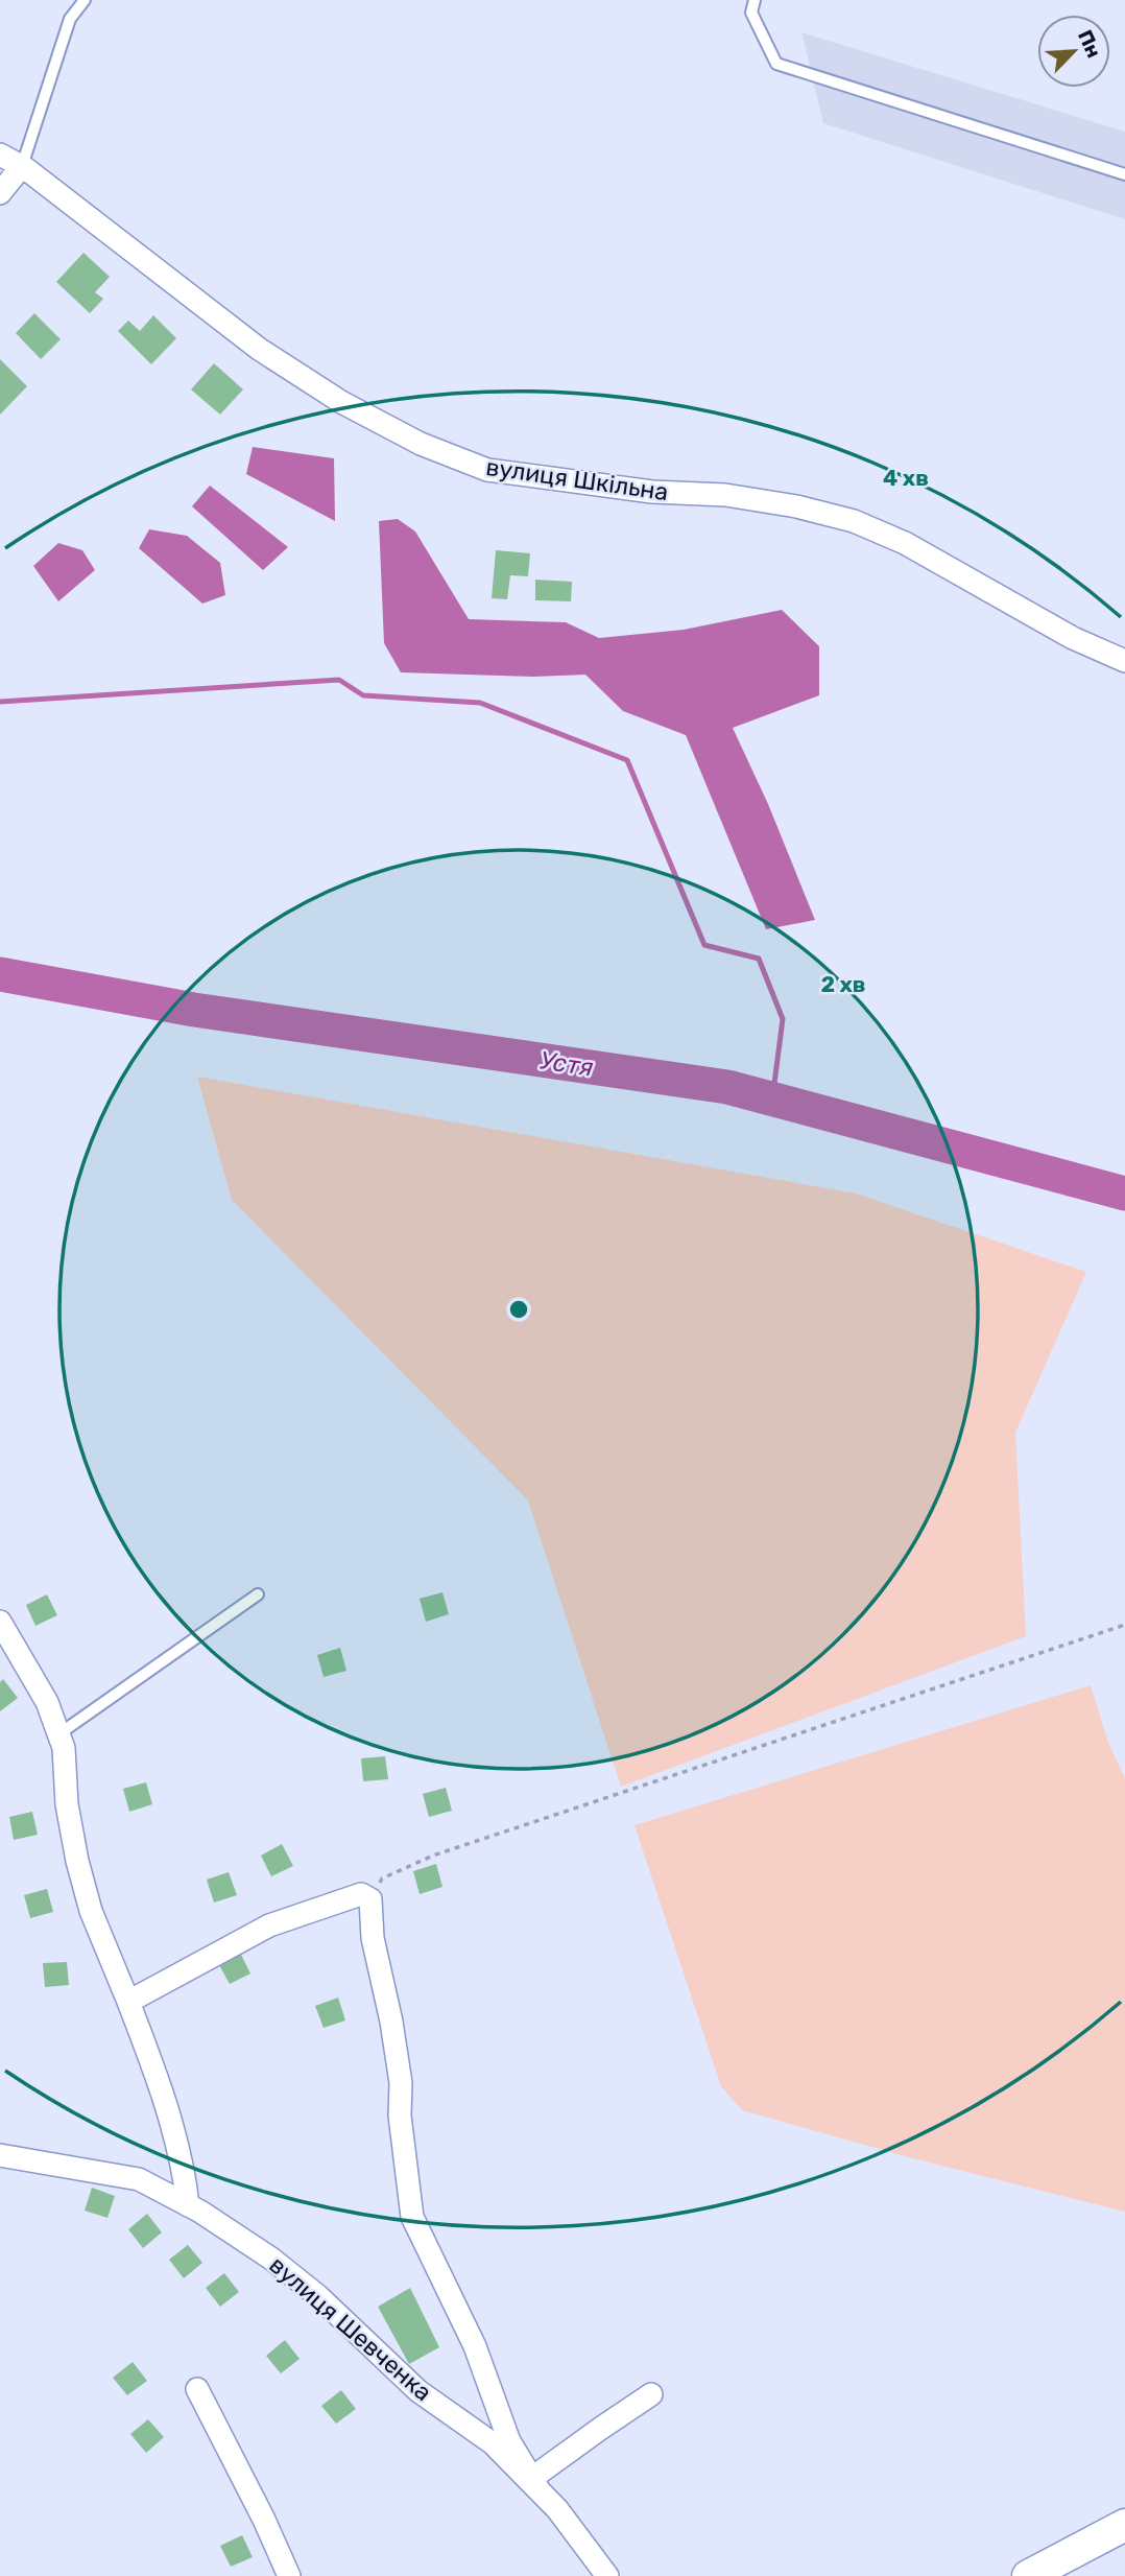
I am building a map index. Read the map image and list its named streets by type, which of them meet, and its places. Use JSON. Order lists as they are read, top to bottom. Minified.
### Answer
{"streets":{"street":["вулиця Шкільна","вулиця Шевченка"]},"water":["Устя"],"north":"top right","rings":["4 хв","2 хв"]}
